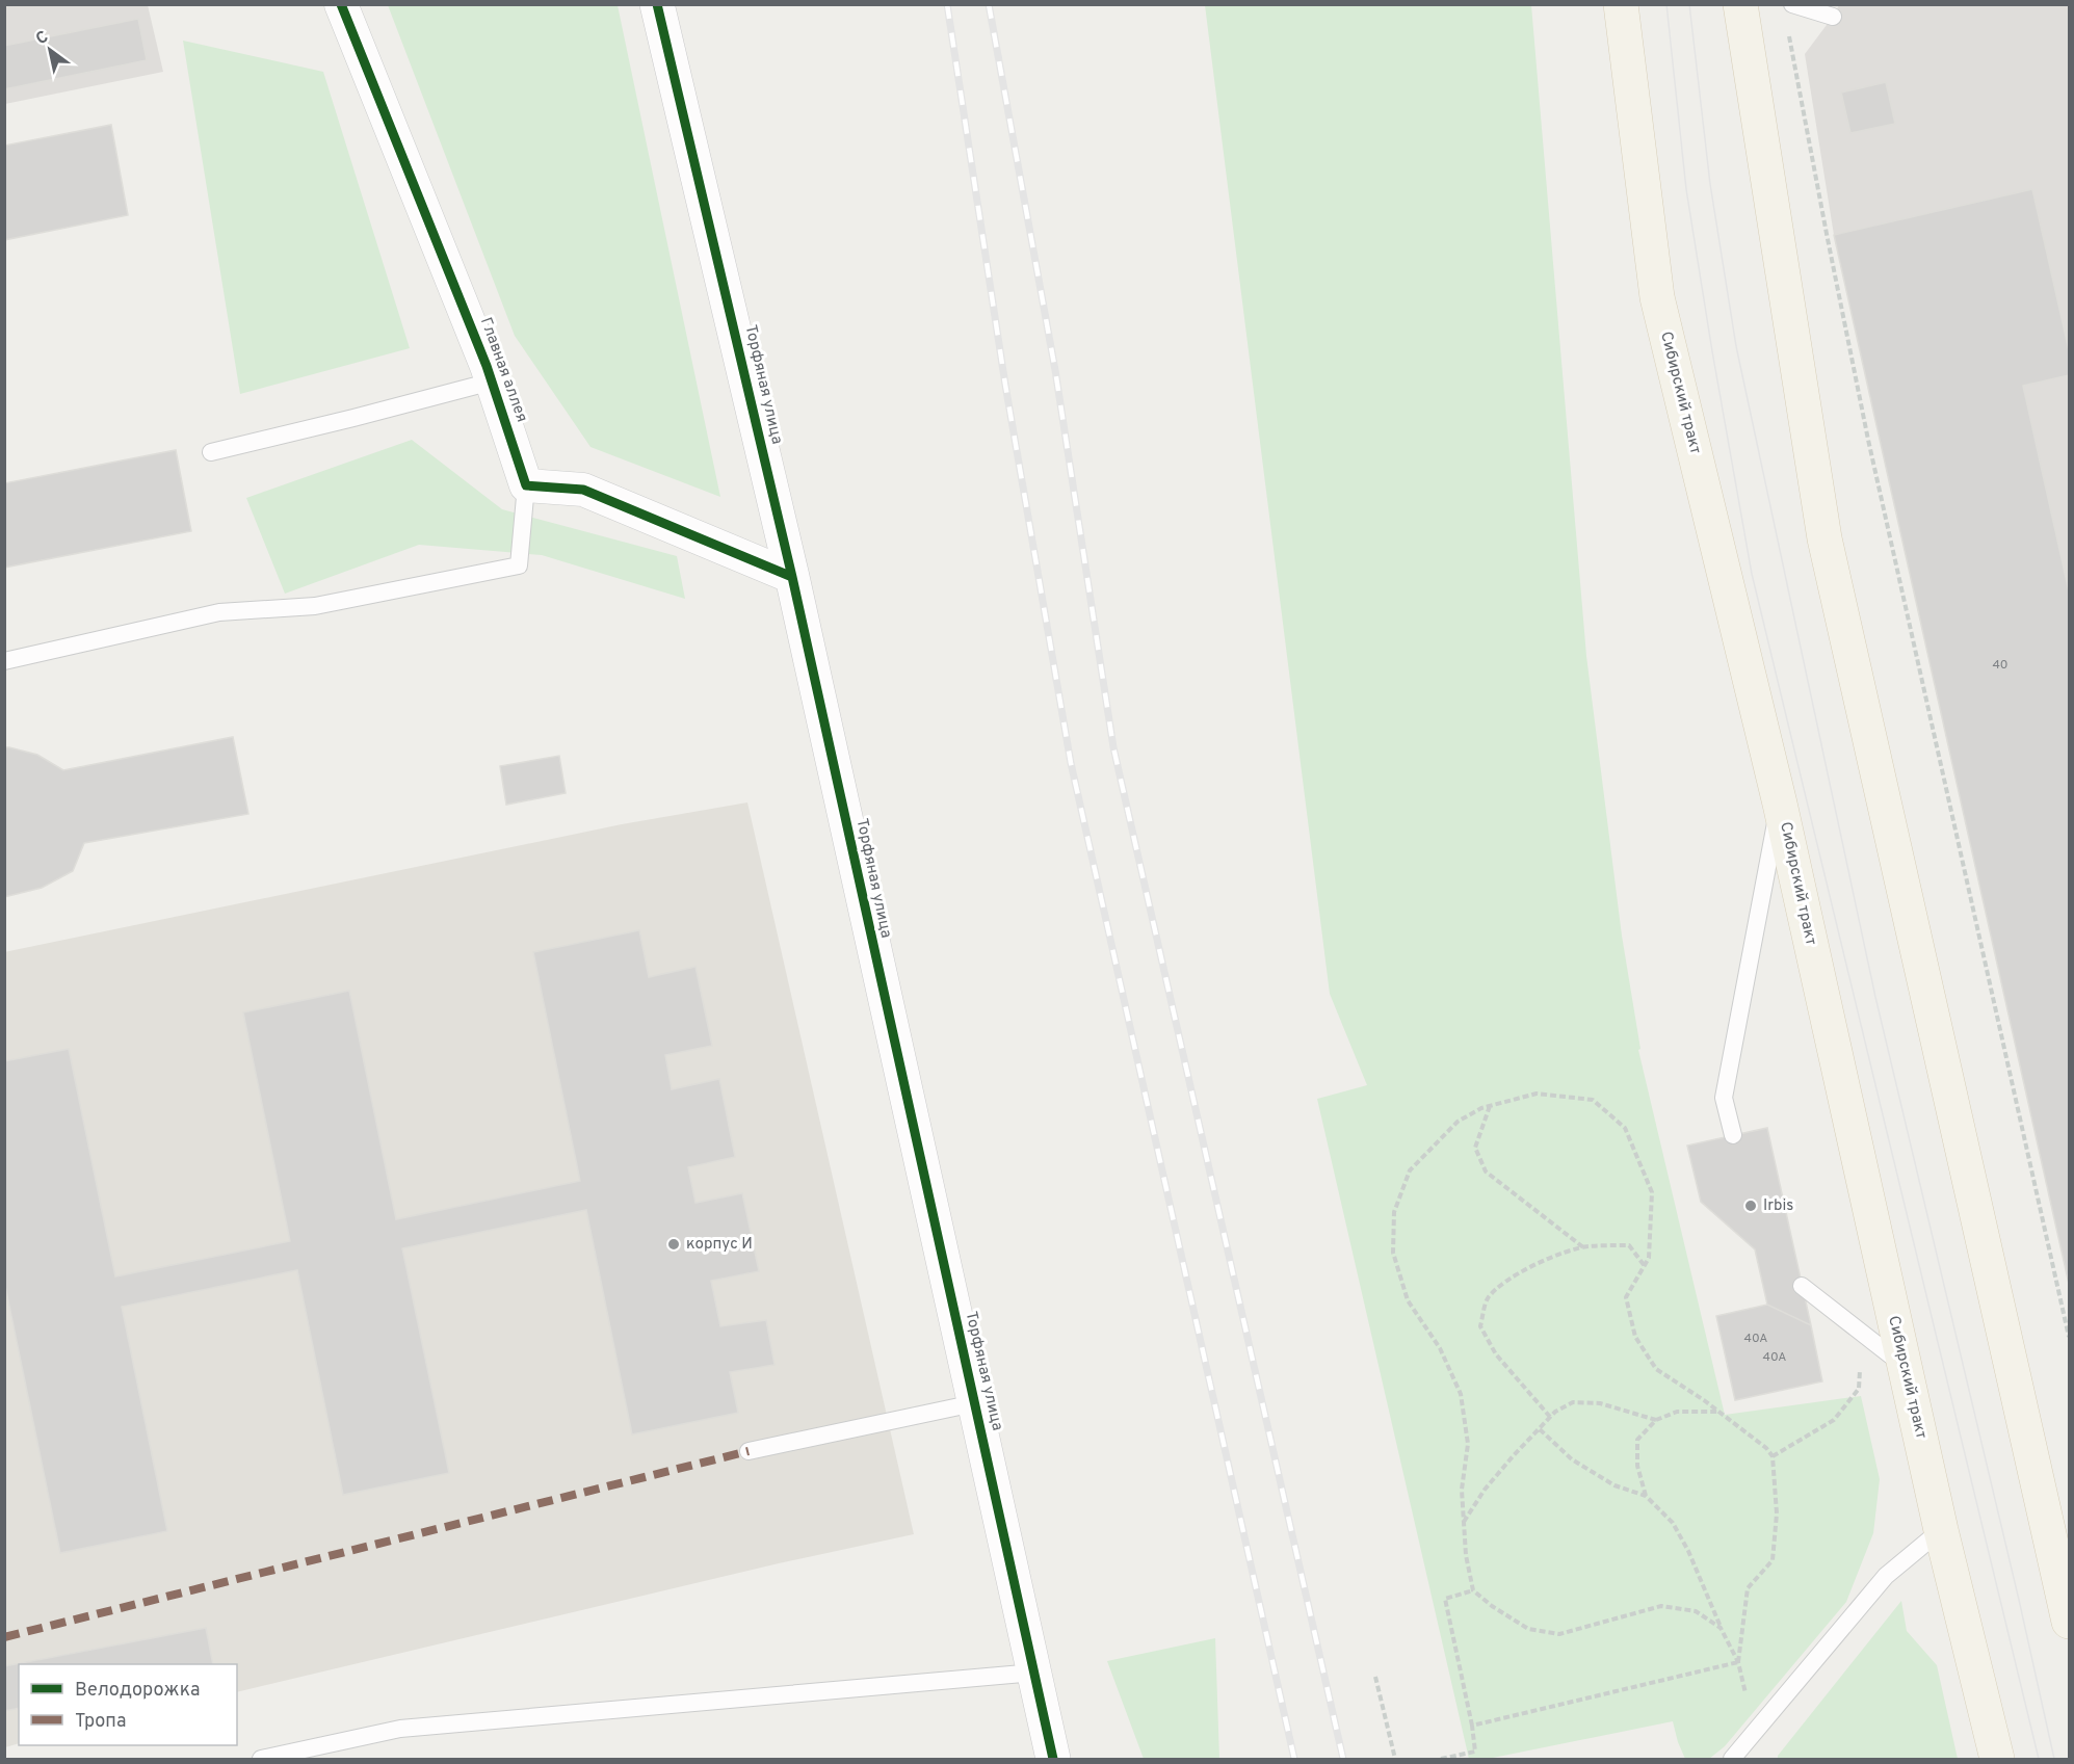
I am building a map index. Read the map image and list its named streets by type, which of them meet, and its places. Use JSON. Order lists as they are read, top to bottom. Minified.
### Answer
{"streets":{"main road":["Сибирский тракт"],"street":["Главная аллея","Торфяная улица"]},"places":["Irbis","корпус И"],"house_numbers":["40","40А","40А"],"legend":["Велодорожка","Тропа"],"north":"top left"}
